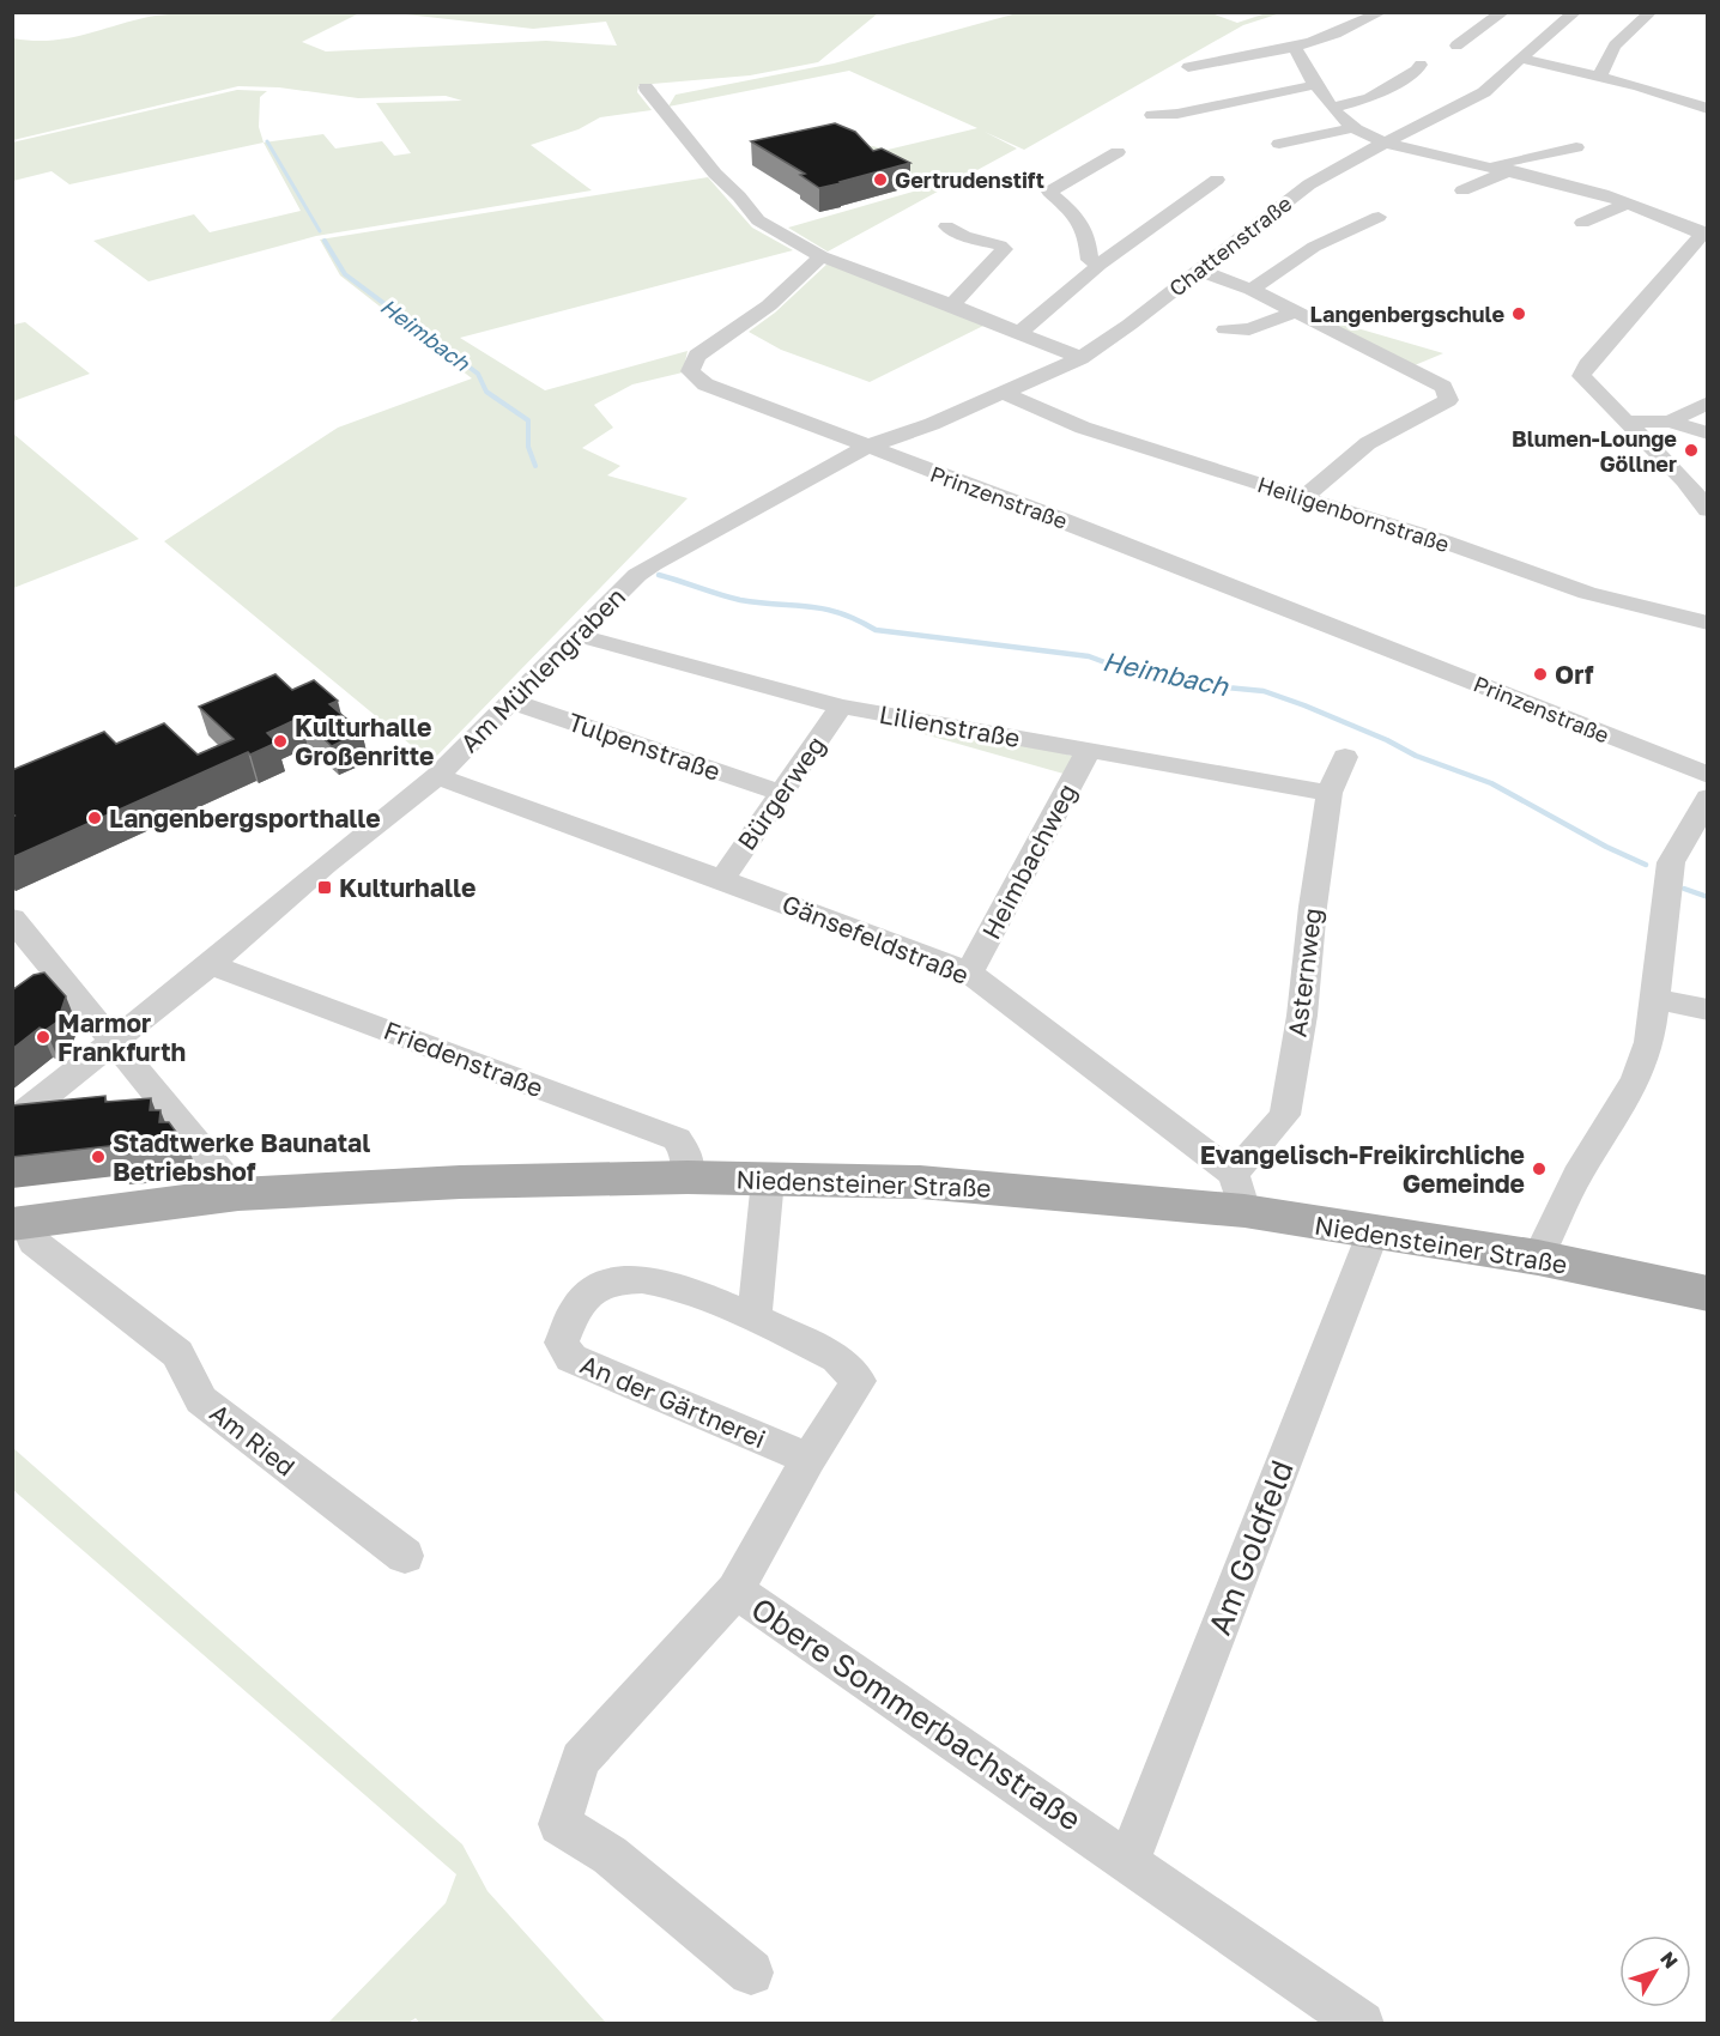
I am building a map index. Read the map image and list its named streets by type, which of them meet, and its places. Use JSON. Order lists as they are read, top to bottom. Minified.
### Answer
{"streets":{"main road":["Niedensteiner Straße"],"street":["Chattenstraße","Prinzenstraße","Heiligenbornstraße","Am Mühlengraben","Lilienstraße","Tulpenstraße","Bürgerweg","Heimbachweg","Gänsefeldstraße","Asternweg","Friedenstraße","An der Gärtnerei","Am Ried","Am Goldfeld","Obere Sommerbachstraße"]},"crossings":[["Chattenstraße","Prinzenstraße"],["Chattenstraße","Heiligenbornstraße"],["Chattenstraße","Am Mühlengraben"],["Prinzenstraße","Am Mühlengraben"],["Am Mühlengraben","Lilienstraße"],["Am Mühlengraben","Tulpenstraße"],["Am Mühlengraben","Gänsefeldstraße"],["Am Mühlengraben","Friedenstraße"],["Lilienstraße","Bürgerweg"],["Lilienstraße","Heimbachweg"],["Lilienstraße","Asternweg"],["Tulpenstraße","Bürgerweg"],["Bürgerweg","Gänsefeldstraße"],["Heimbachweg","Gänsefeldstraße"],["Gänsefeldstraße","Asternweg"],["Gänsefeldstraße","Niedensteiner Straße"],["Asternweg","Niedensteiner Straße"],["Friedenstraße","Niedensteiner Straße"],["Niedensteiner Straße","Am Ried"],["Niedensteiner Straße","Am Goldfeld"],["An der Gärtnerei","Obere Sommerbachstraße"],["Am Goldfeld","Obere Sommerbachstraße"]],"water":["Heimbach"],"places":{"other":["Gertrudenstift","Langenbergschule","Blumen-Lounge Göllner","Orf","Kulturhalle Großenritte","Langenbergsporthalle","Marmor Frankfurth","Stadtwerke Baunatal Betriebshof","Evangelisch-Freikirchliche Gemeinde"],"transit":["Kulturhalle"]},"north":"top right"}
